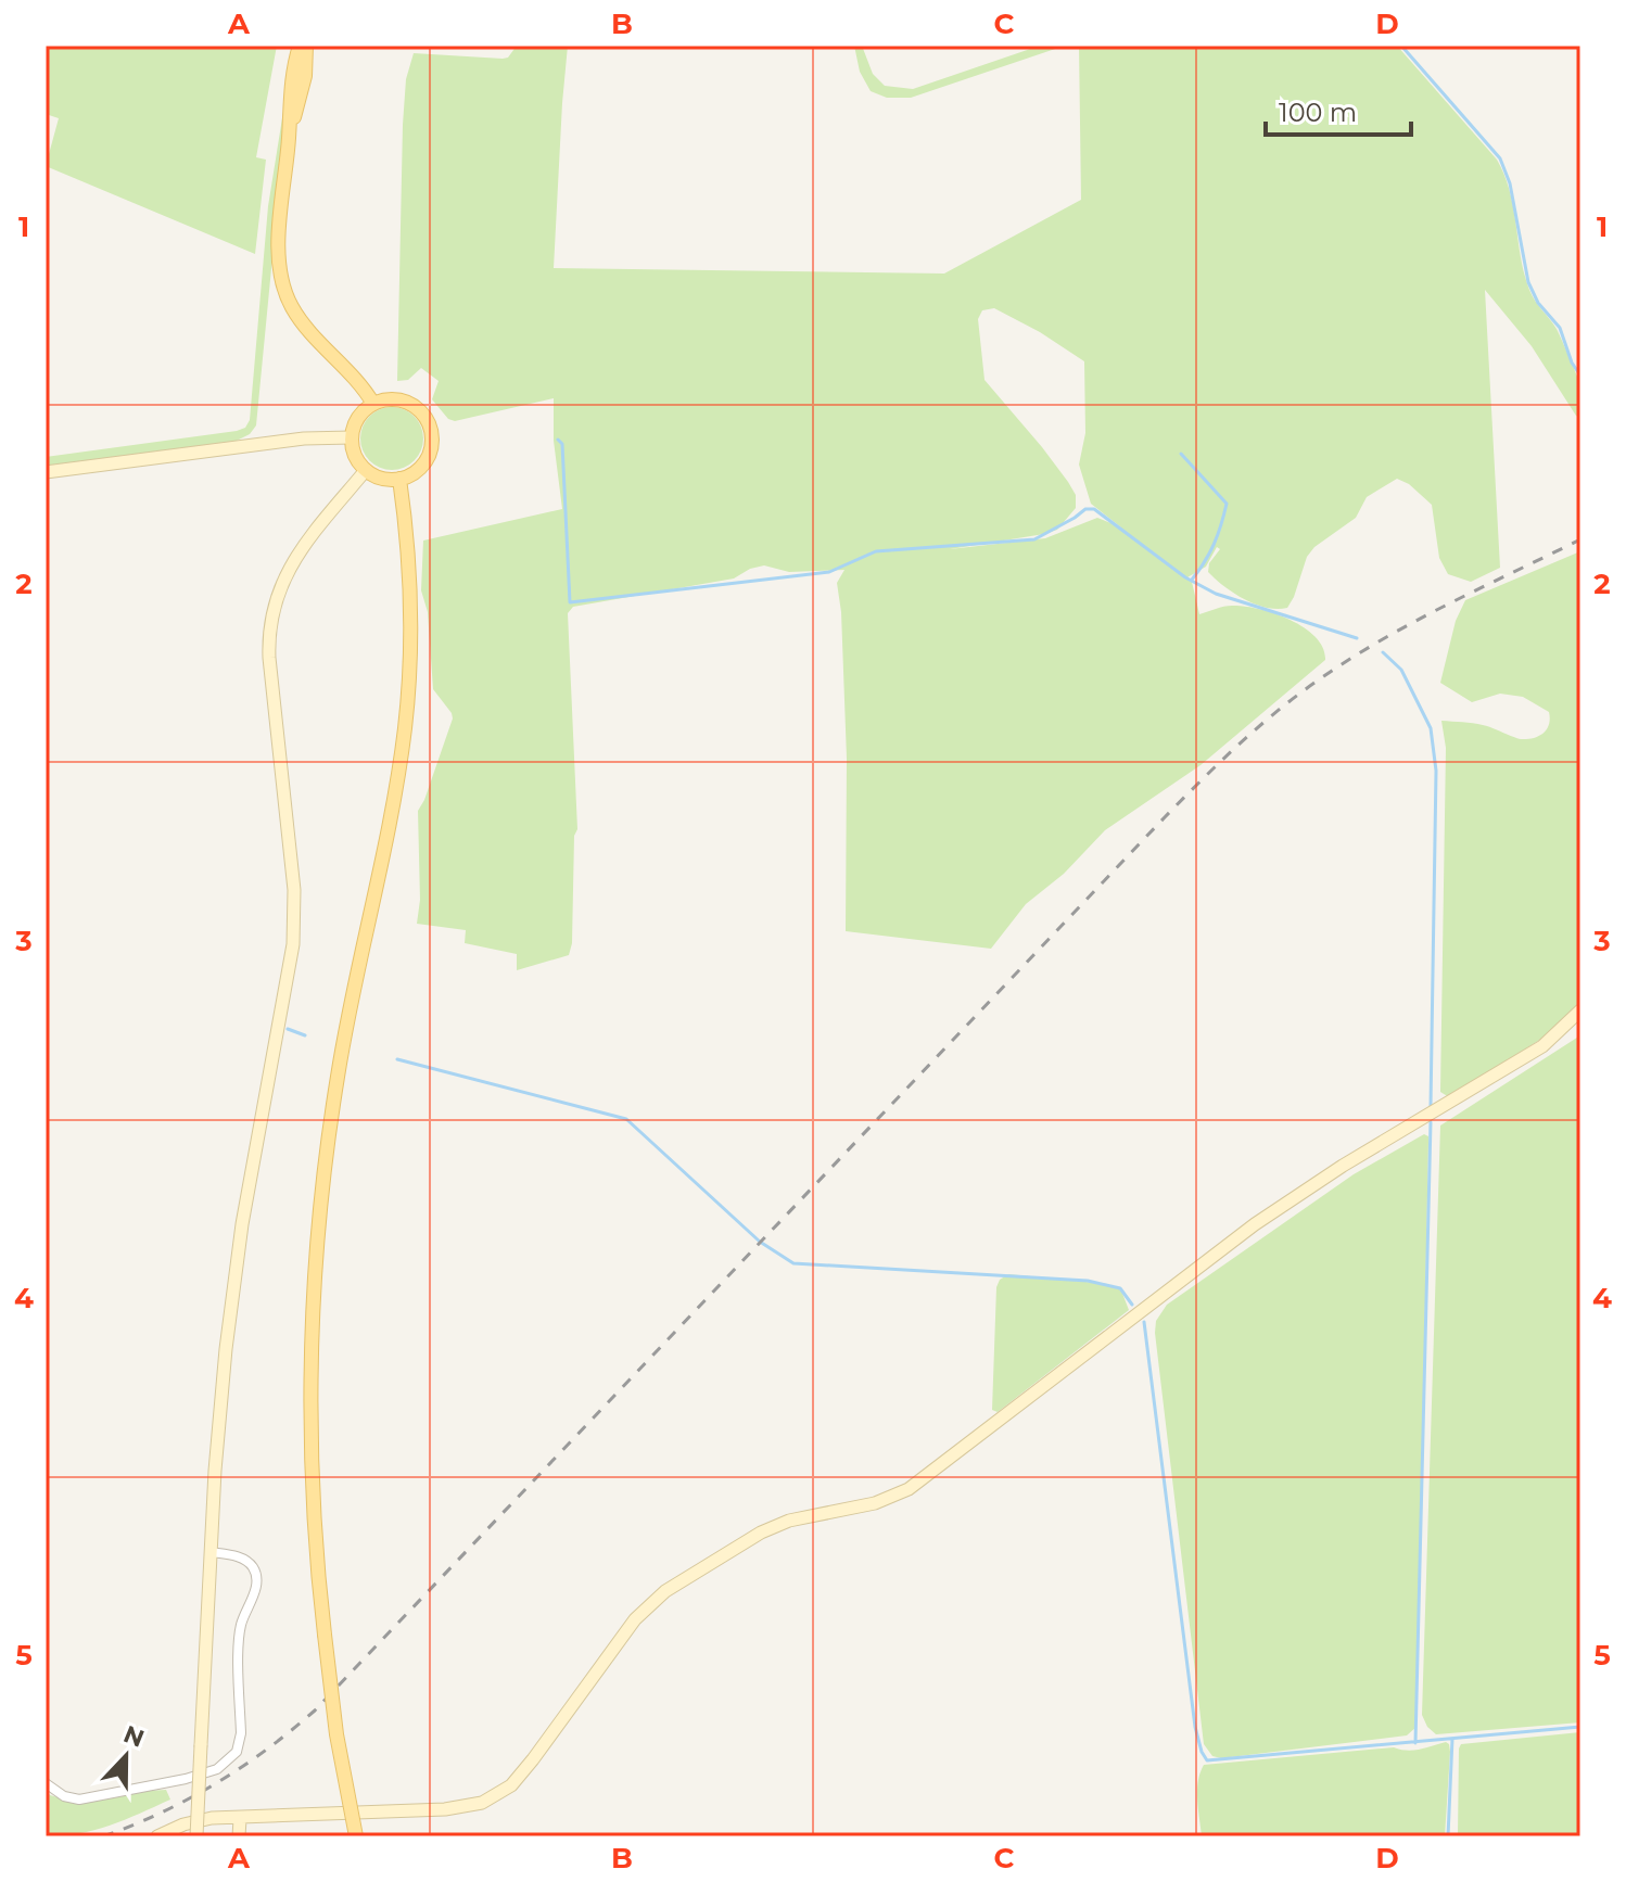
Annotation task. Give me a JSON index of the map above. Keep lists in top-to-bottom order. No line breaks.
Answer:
{"scale_bar":"100 m","north":"top","grid":{"columns":["A","B","C","D"],"rows":["1","2","3","4","5"]}}
